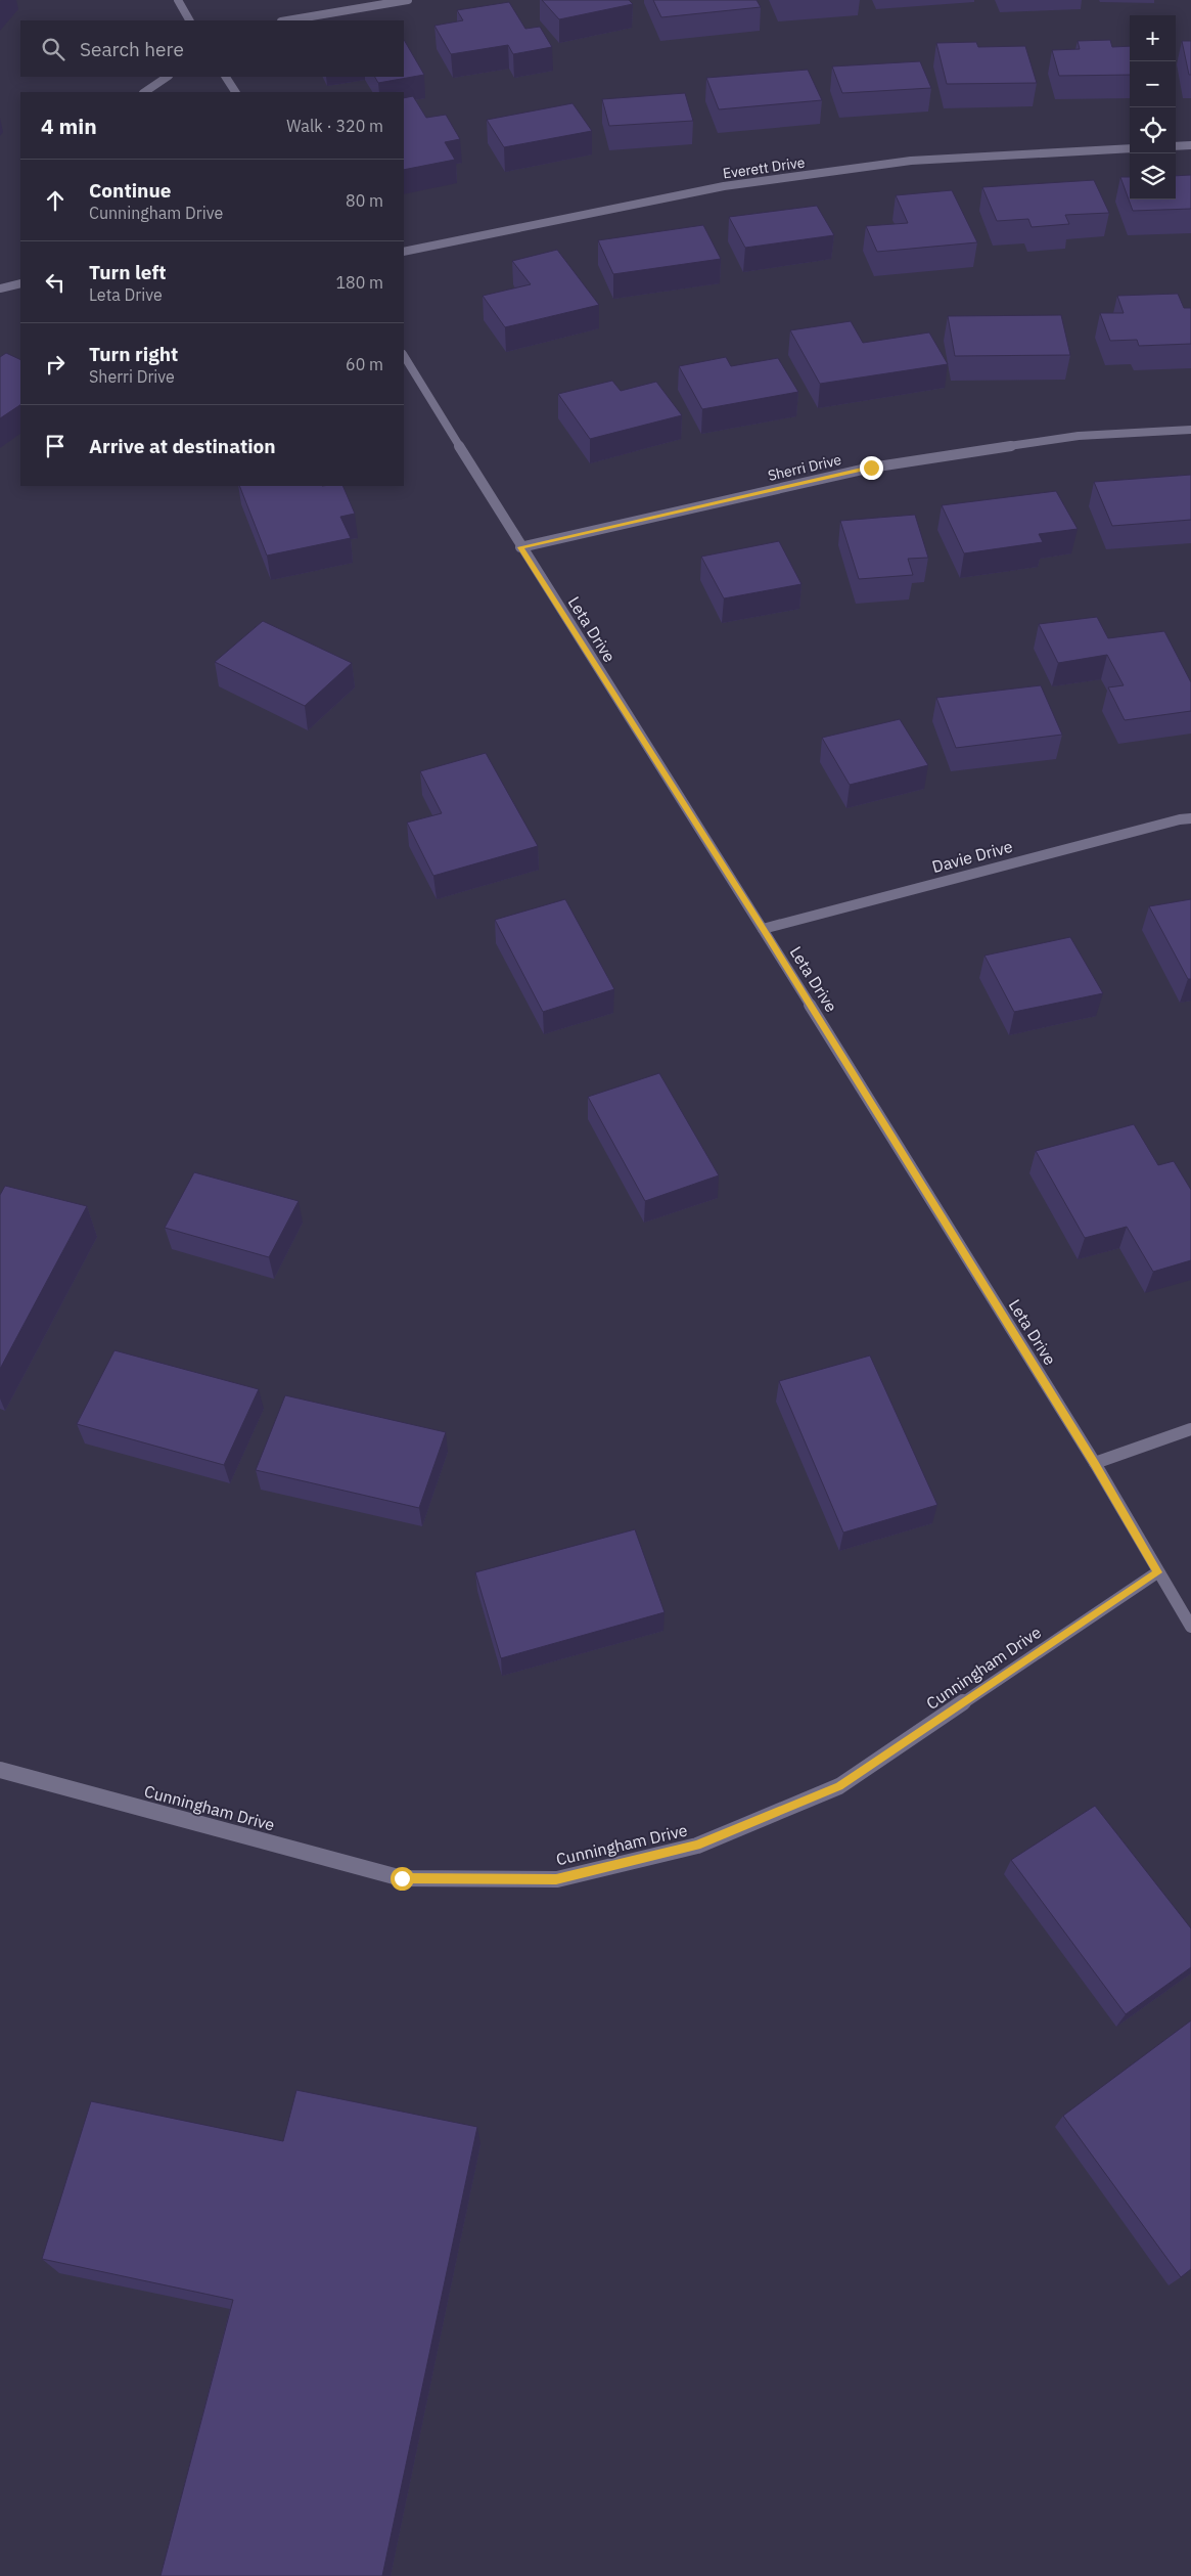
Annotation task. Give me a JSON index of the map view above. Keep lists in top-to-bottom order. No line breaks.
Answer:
{"streets":{"street":["Everett Drive","Sherri Drive","Leta Drive","Davie Drive","Cunningham Drive"]},"crossings":[["Sherri Drive","Leta Drive"],["Leta Drive","Davie Drive"],["Leta Drive","Cunningham Drive"]],"page":{"map_buttons":["+","−"],"search":"Search here","heading":["4 min","Walk · 320 m"],"list":[["Continue","Cunningham Drive","80 m"],["Turn left","Leta Drive","180 m"],["Turn right","Sherri Drive","60 m"],"Arrive at destination"]}}
